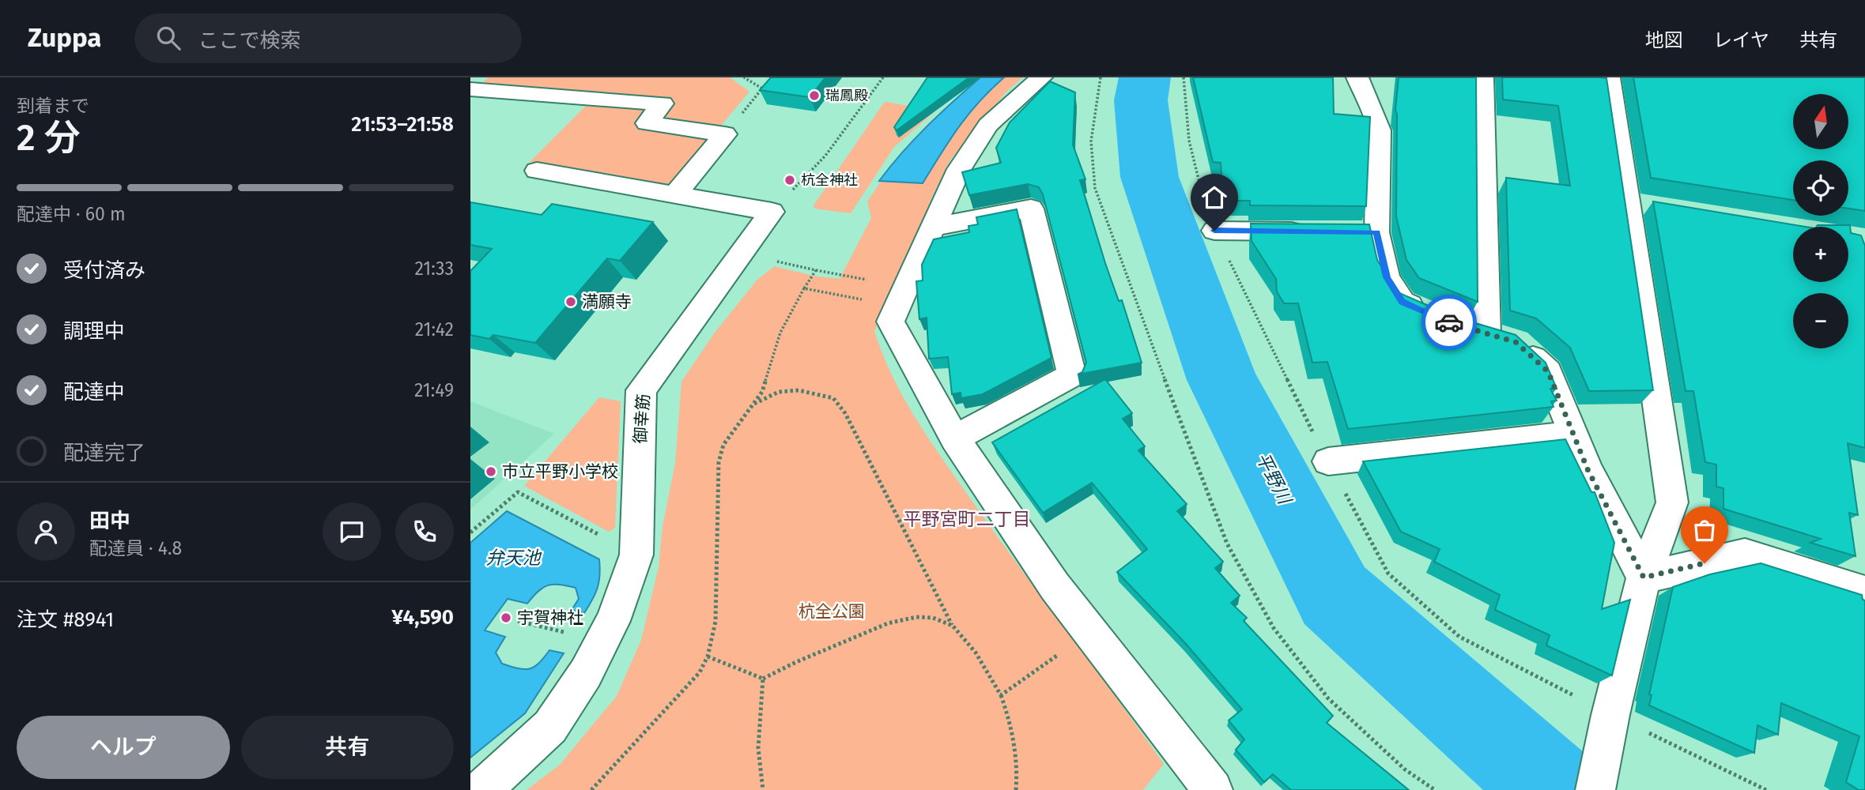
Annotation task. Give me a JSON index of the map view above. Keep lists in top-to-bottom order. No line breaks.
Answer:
{"streets":{"street":["御幸筋"]},"districts":["平野宮町二丁目"],"water":["平野川","弁天池"],"parks":["杭全公園"],"places":["瑞鳳殿","杭全神社","満願寺","市立平野小学校","宇賀神社"],"north":"top","page":{"header":"Zuppa","search":"ここで検索","nav":["地図","レイヤ","共有"],"heading":["2 分","到着まで","21:53–21:58"],"panel":["田中","配達員 · 4.8","注文 #8941","¥4,590"],"map_buttons":["+","−"],"bar":"配達中 · 60 m","list":[["受付済み","21:33"],["調理中","21:42"],["配達中","21:49"],"配達完了"],"buttons":["ヘルプ","共有"]}}
